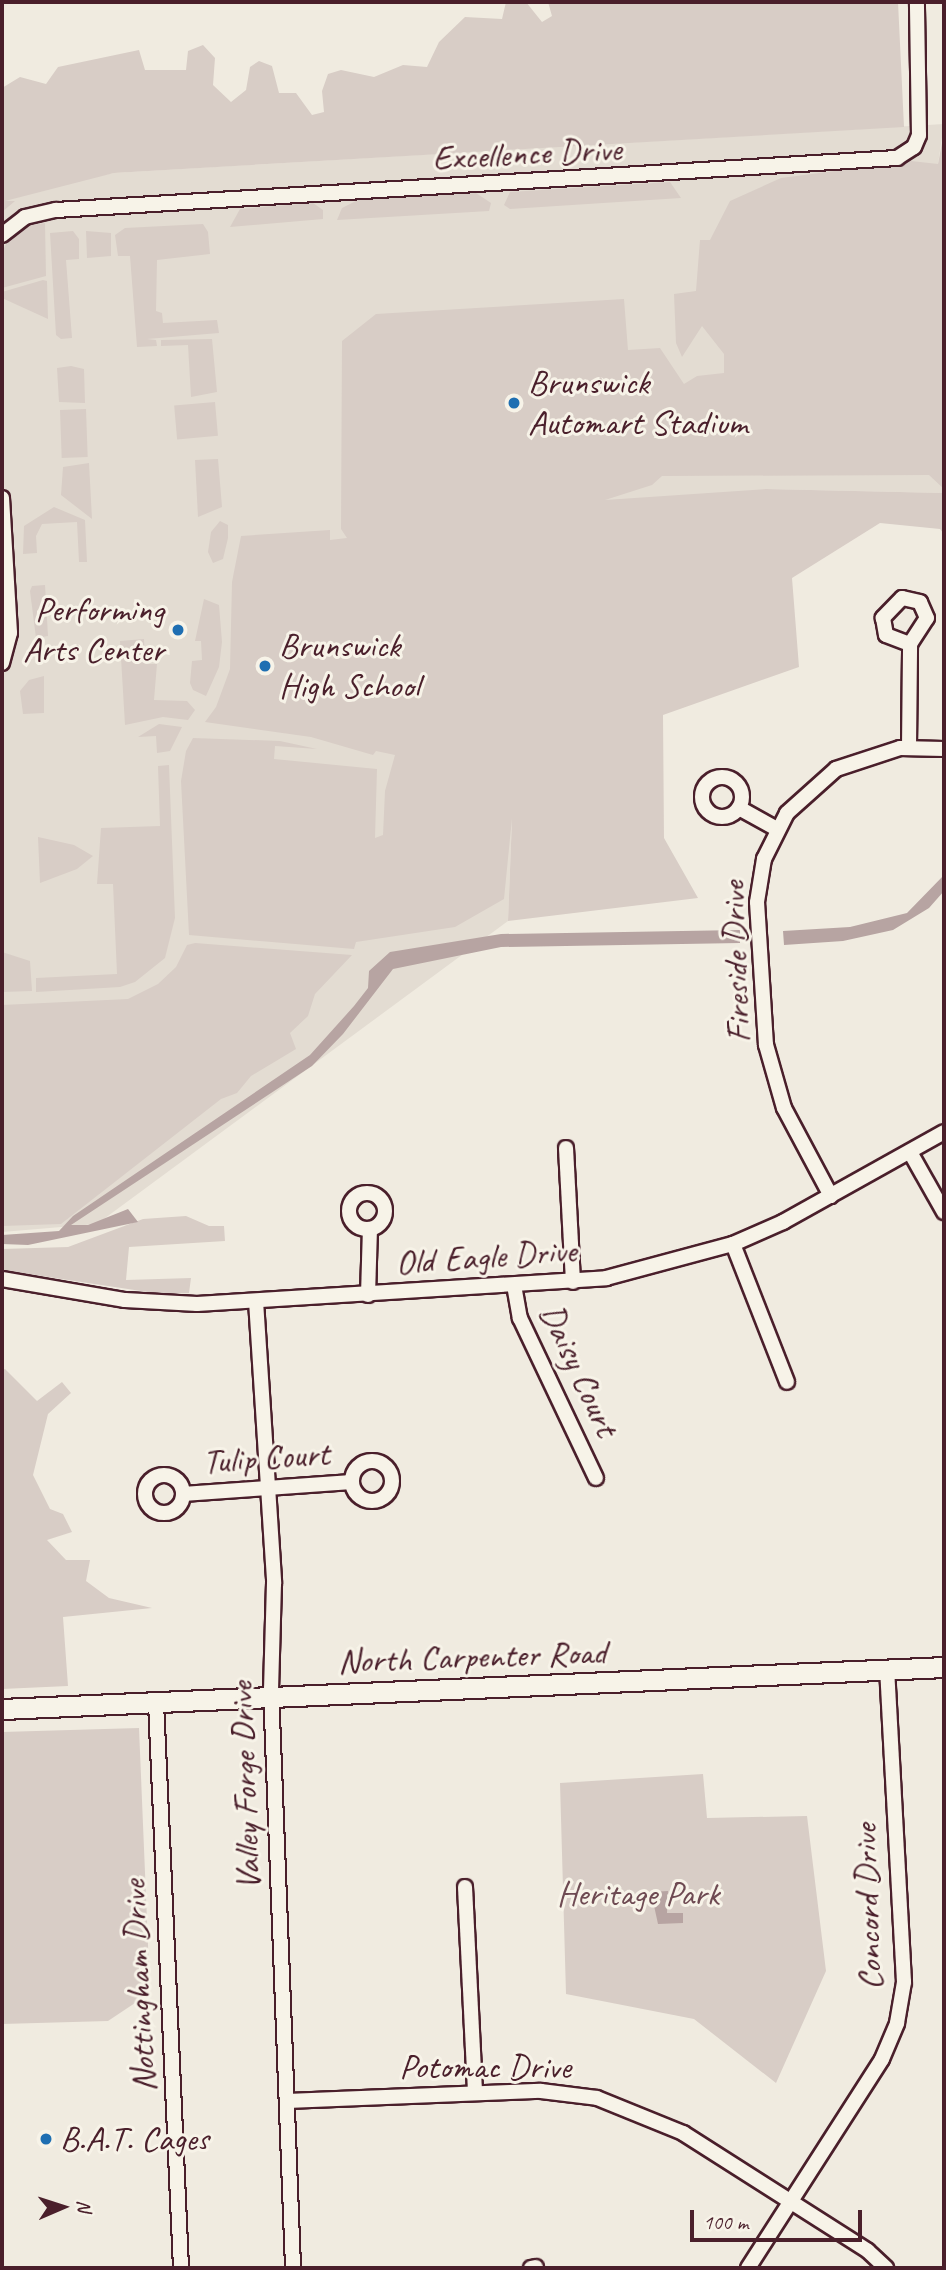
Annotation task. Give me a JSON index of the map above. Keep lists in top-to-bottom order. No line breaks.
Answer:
{"streets":{"street":["Excellence Drive","Fireside Drive","Old Eagle Drive","Daisy Court","Tulip Court","North Carpenter Road","Valley Forge Drive","Concord Drive","Nottingham Drive","Potomac Drive"]},"crossings":[["Fireside Drive","Old Eagle Drive"],["Old Eagle Drive","Daisy Court"],["Old Eagle Drive","Valley Forge Drive"],["Tulip Court","Valley Forge Drive"],["North Carpenter Road","Valley Forge Drive"],["North Carpenter Road","Concord Drive"],["North Carpenter Road","Nottingham Drive"],["Valley Forge Drive","Potomac Drive"],["Concord Drive","Potomac Drive"]],"parks":["Heritage Park"],"places":["Brunswick Automart Stadium","Performing Arts Center","Brunswick High School","B.A.T. Cages"],"scale_bar":"100 m","north":"right"}
